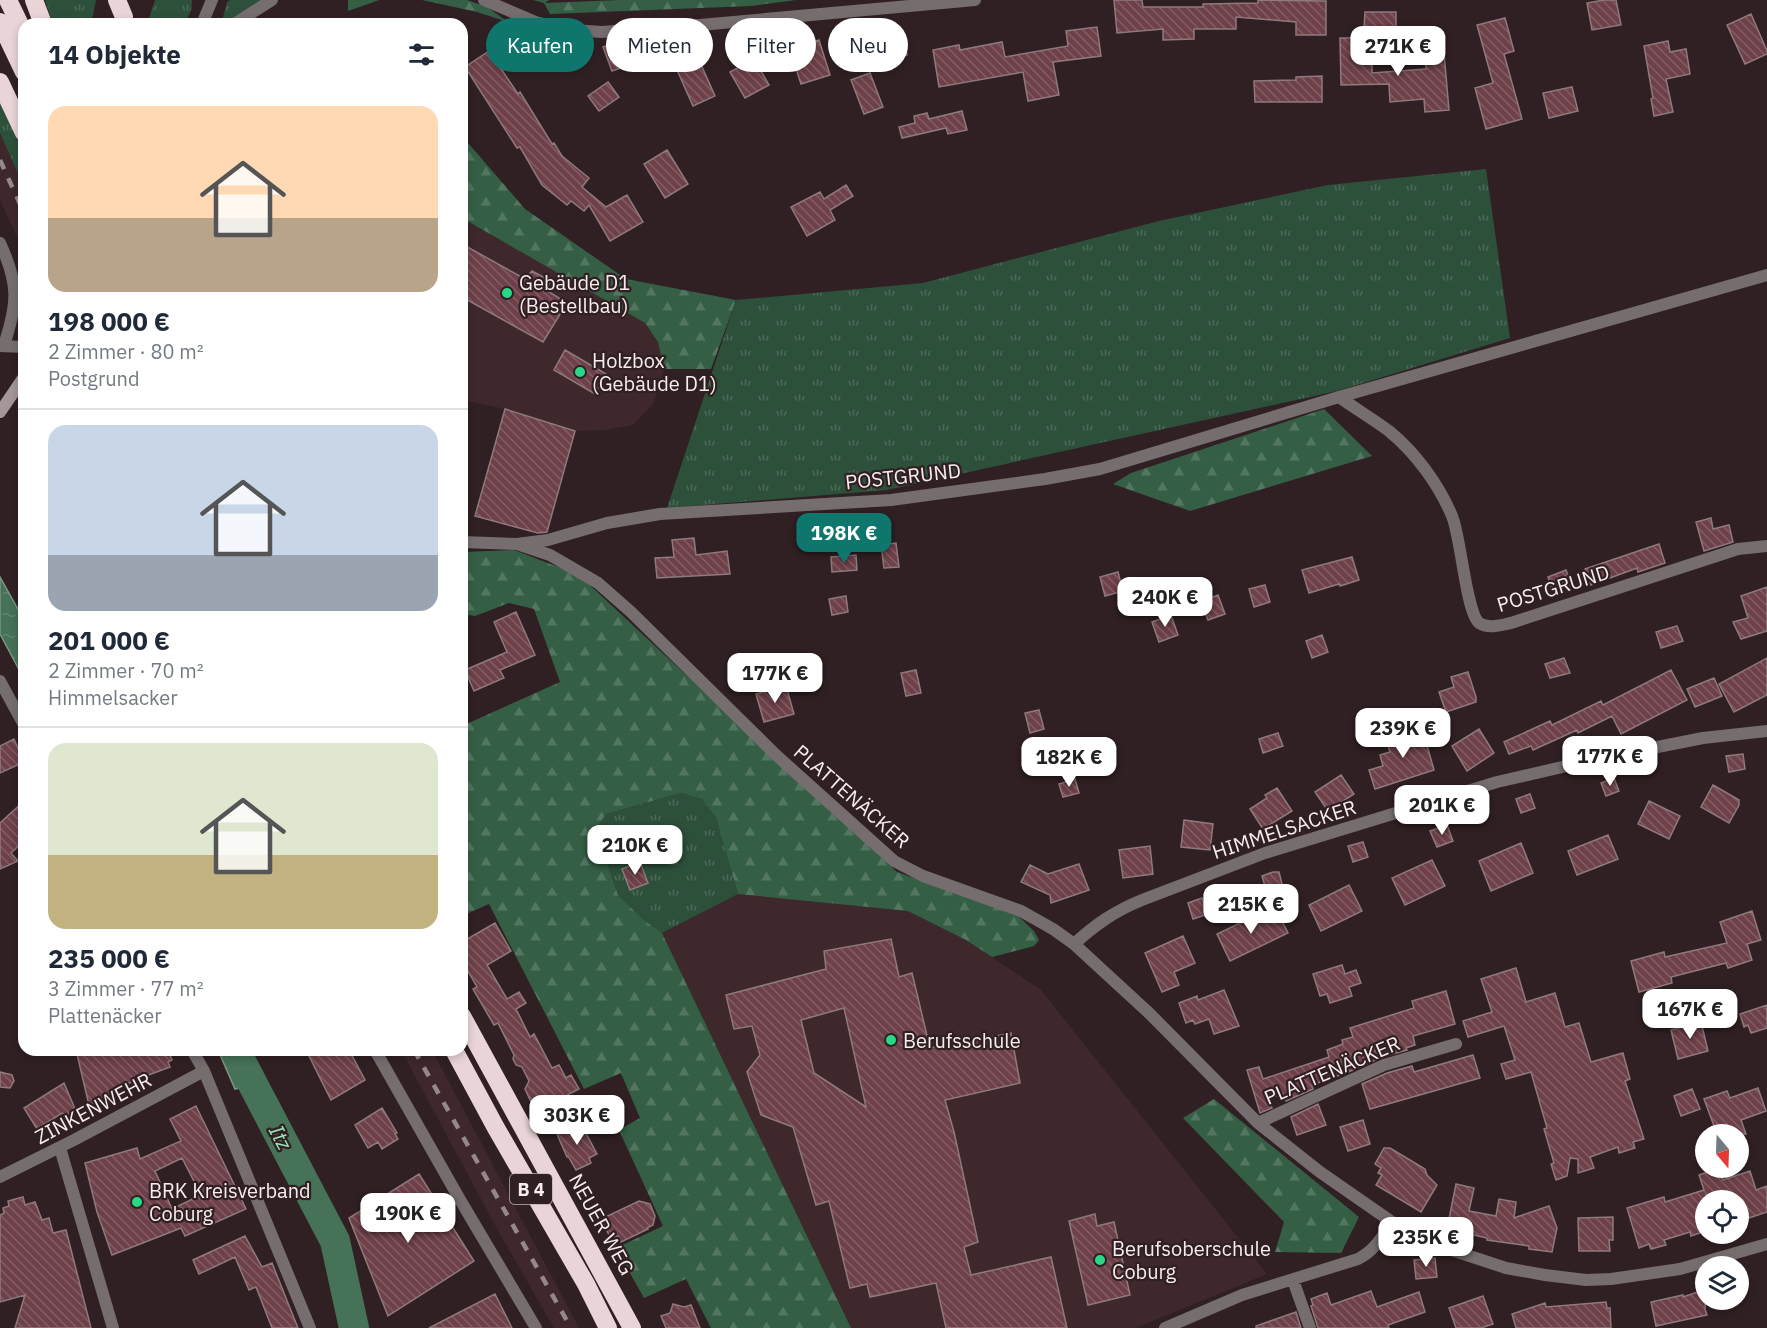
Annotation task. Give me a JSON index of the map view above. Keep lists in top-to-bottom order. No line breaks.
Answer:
{"streets":{"highway":["B 4","NEUER WEG"],"street":["POSTGRUND","PLATTENÄCKER","HIMMELSACKER","ZINKENWEHR"]},"crossings":[["POSTGRUND","PLATTENÄCKER"],["PLATTENÄCKER","HIMMELSACKER"]],"water":["Itz"],"places":["Gebäude D1 (Bestellbau)","Holzbox (Gebäude D1)","Berufsschule","BRK Kreisverband Coburg","Berufsoberschule Coburg"],"north":"bottom","page":{"chip":["Kaufen","Mieten","Filter","Neu"],"heading":"14 Objekte","price":["271K €","198K €","240K €","177K €","239K €","177K €","182K €","201K €","210K €","215K €","167K €","303K €","190K €","235K €"],"list":[{"name":"198 000 €","note":"2 Zimmer · 80 m² · Postgrund"},{"name":"201 000 €","note":"2 Zimmer · 70 m² · Himmelsacker"},{"name":"235 000 €","note":"3 Zimmer · 77 m² · Plattenäcker"}]}}
